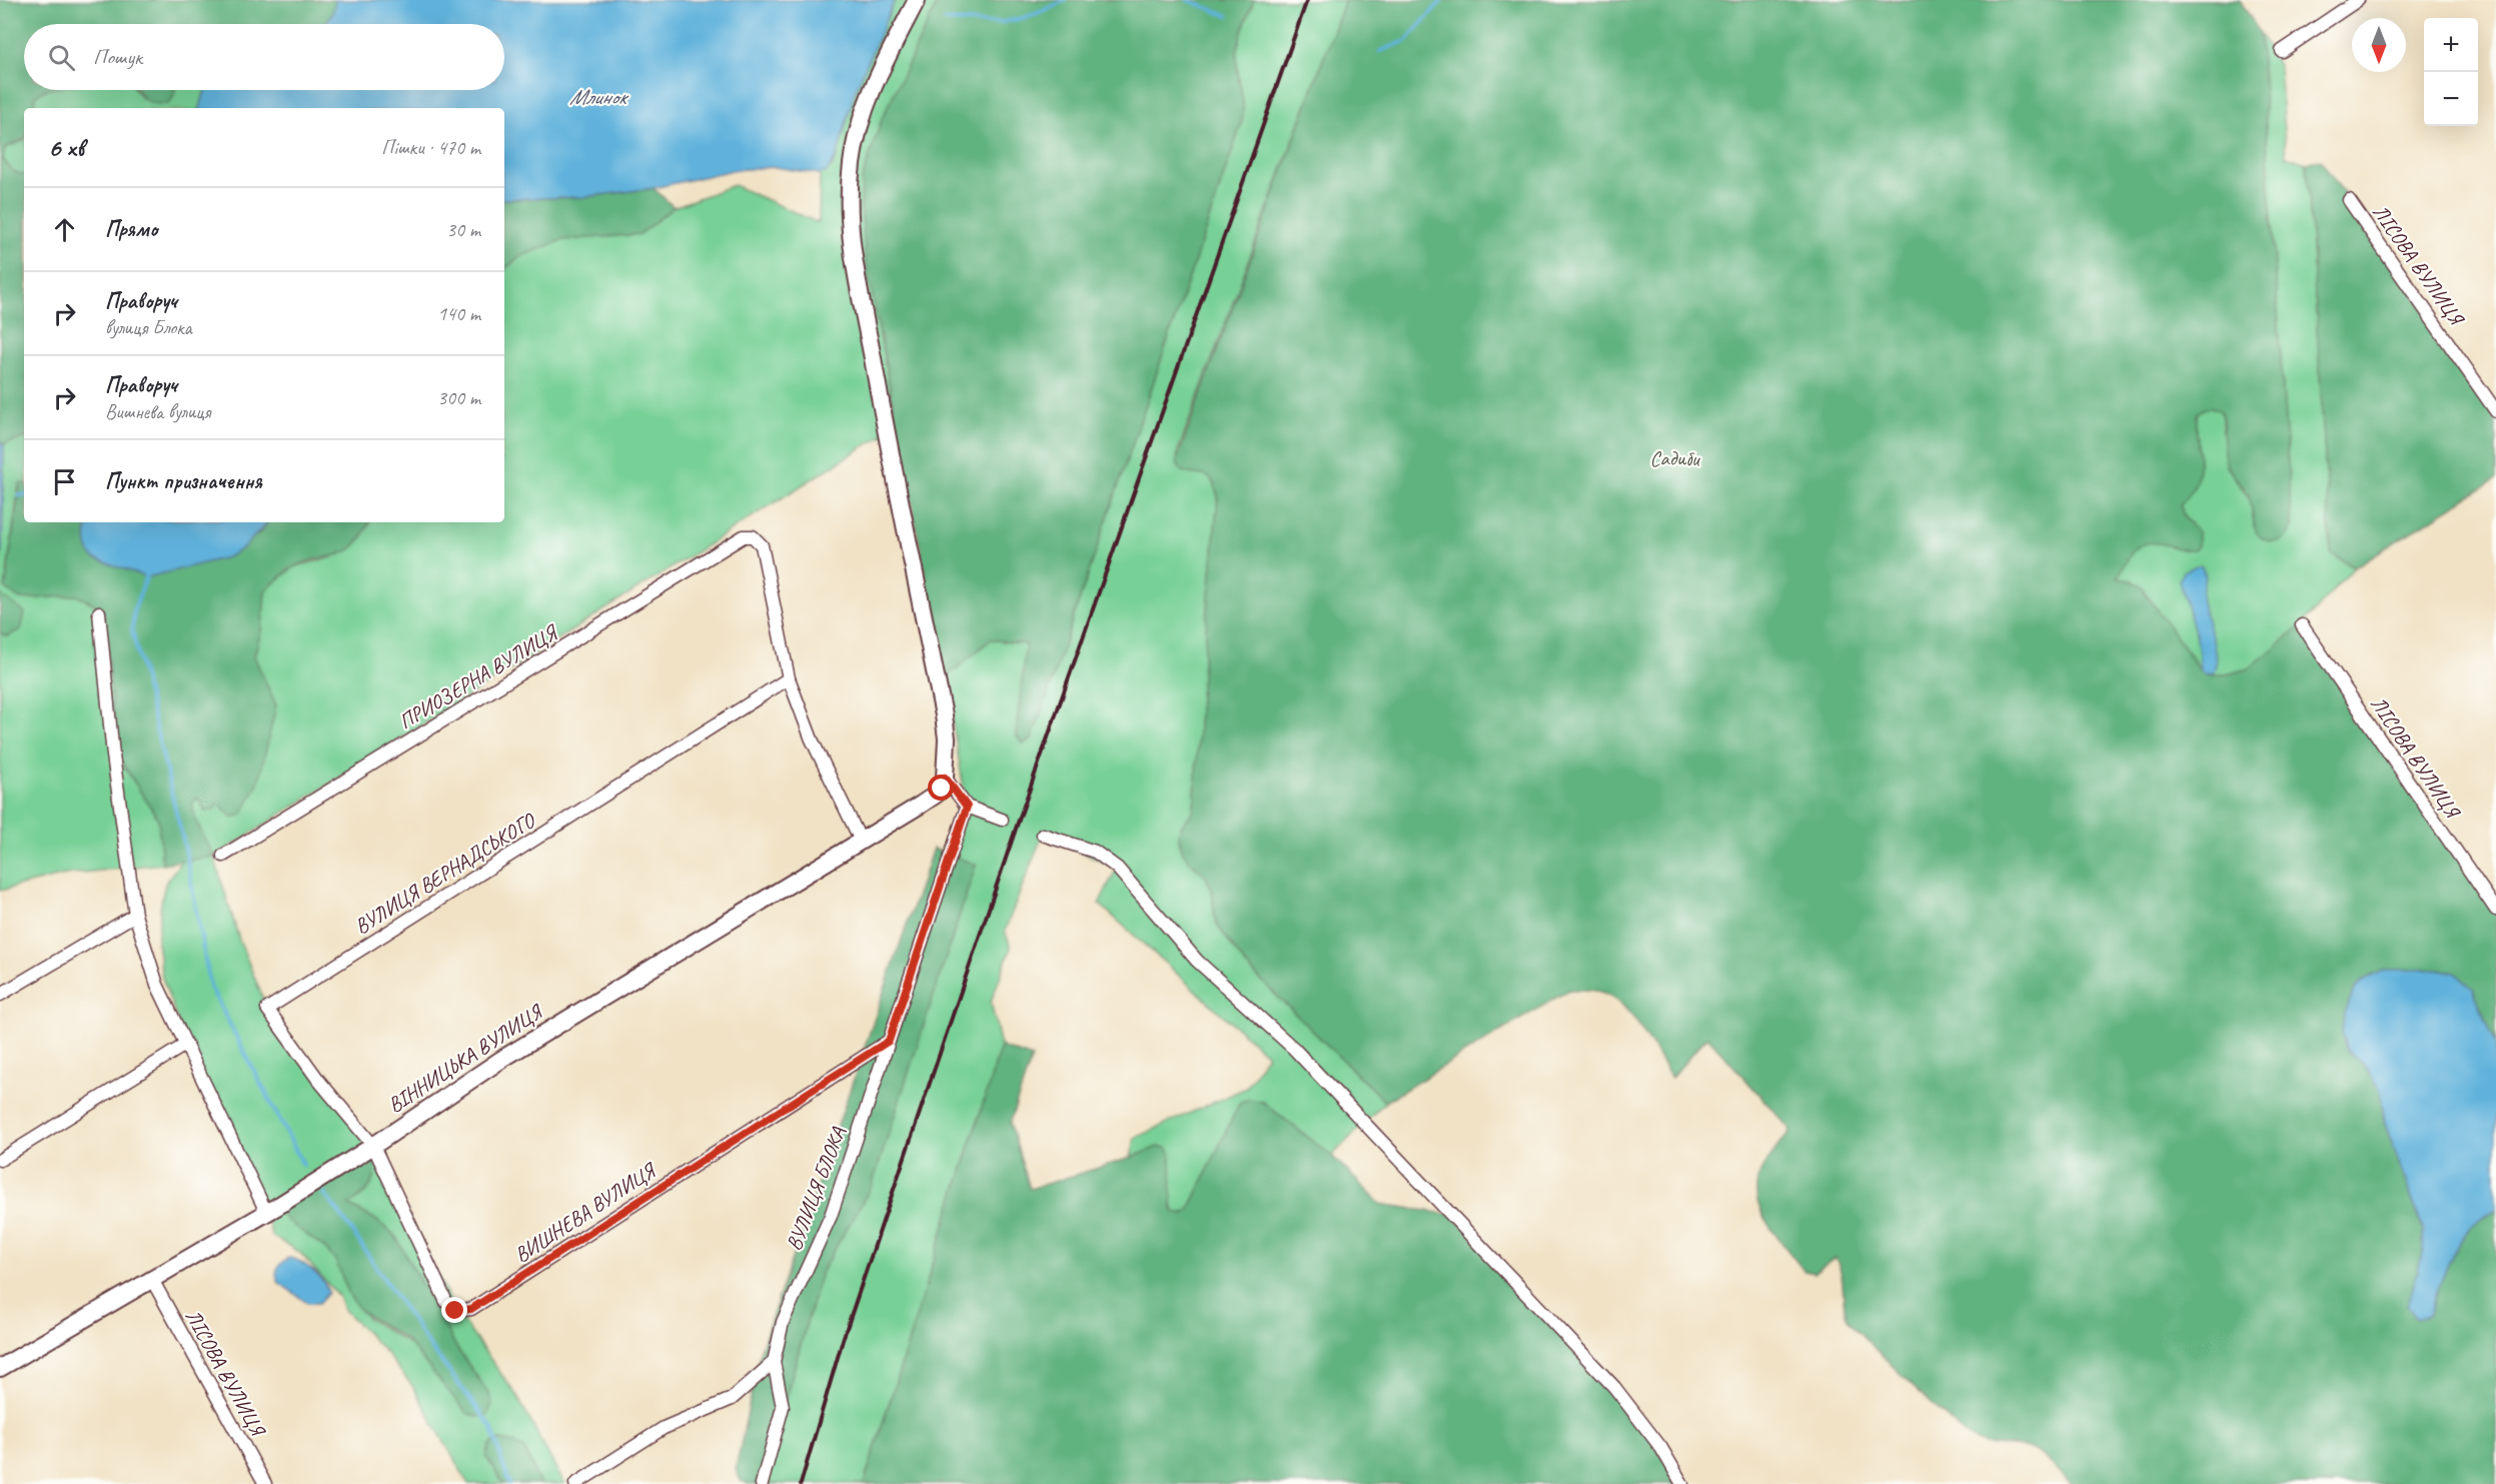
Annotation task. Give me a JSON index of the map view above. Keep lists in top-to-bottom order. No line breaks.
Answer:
{"streets":{"street":["ЛІСОВА ВУЛИЦЯ","ПРИОЗЕРНА ВУЛИЦЯ","ВУЛИЦЯ ВЕРНАДСЬКОГО","ВІННИЦЬКА ВУЛИЦЯ","ВУЛИЦЯ БЛОКА","ВИШНЕВА ВУЛИЦЯ"]},"crossings":[["ЛІСОВА ВУЛИЦЯ","ВІННИЦЬКА ВУЛИЦЯ"],["ПРИОЗЕРНА ВУЛИЦЯ","ВУЛИЦЯ ВЕРНАДСЬКОГО"],["ВУЛИЦЯ ВЕРНАДСЬКОГО","ВІННИЦЬКА ВУЛИЦЯ"],["ВУЛИЦЯ ВЕРНАДСЬКОГО","ВИШНЕВА ВУЛИЦЯ"],["ВІННИЦЬКА ВУЛИЦЯ","ВИШНЕВА ВУЛИЦЯ"],["ВУЛИЦЯ БЛОКА","ВИШНЕВА ВУЛИЦЯ"]],"water":["Млинок"],"parks":["Садиби"],"north":"bottom","page":{"map_buttons":["+","−"],"search":"Пошук","heading":["6 хв","Пішки · 470 m"],"list":[["Прямо","30 m"],["Праворуч","вулиця Блока","140 m"],["Праворуч","Вишнева вулиця","300 m"],"Пункт призначення"]}}
